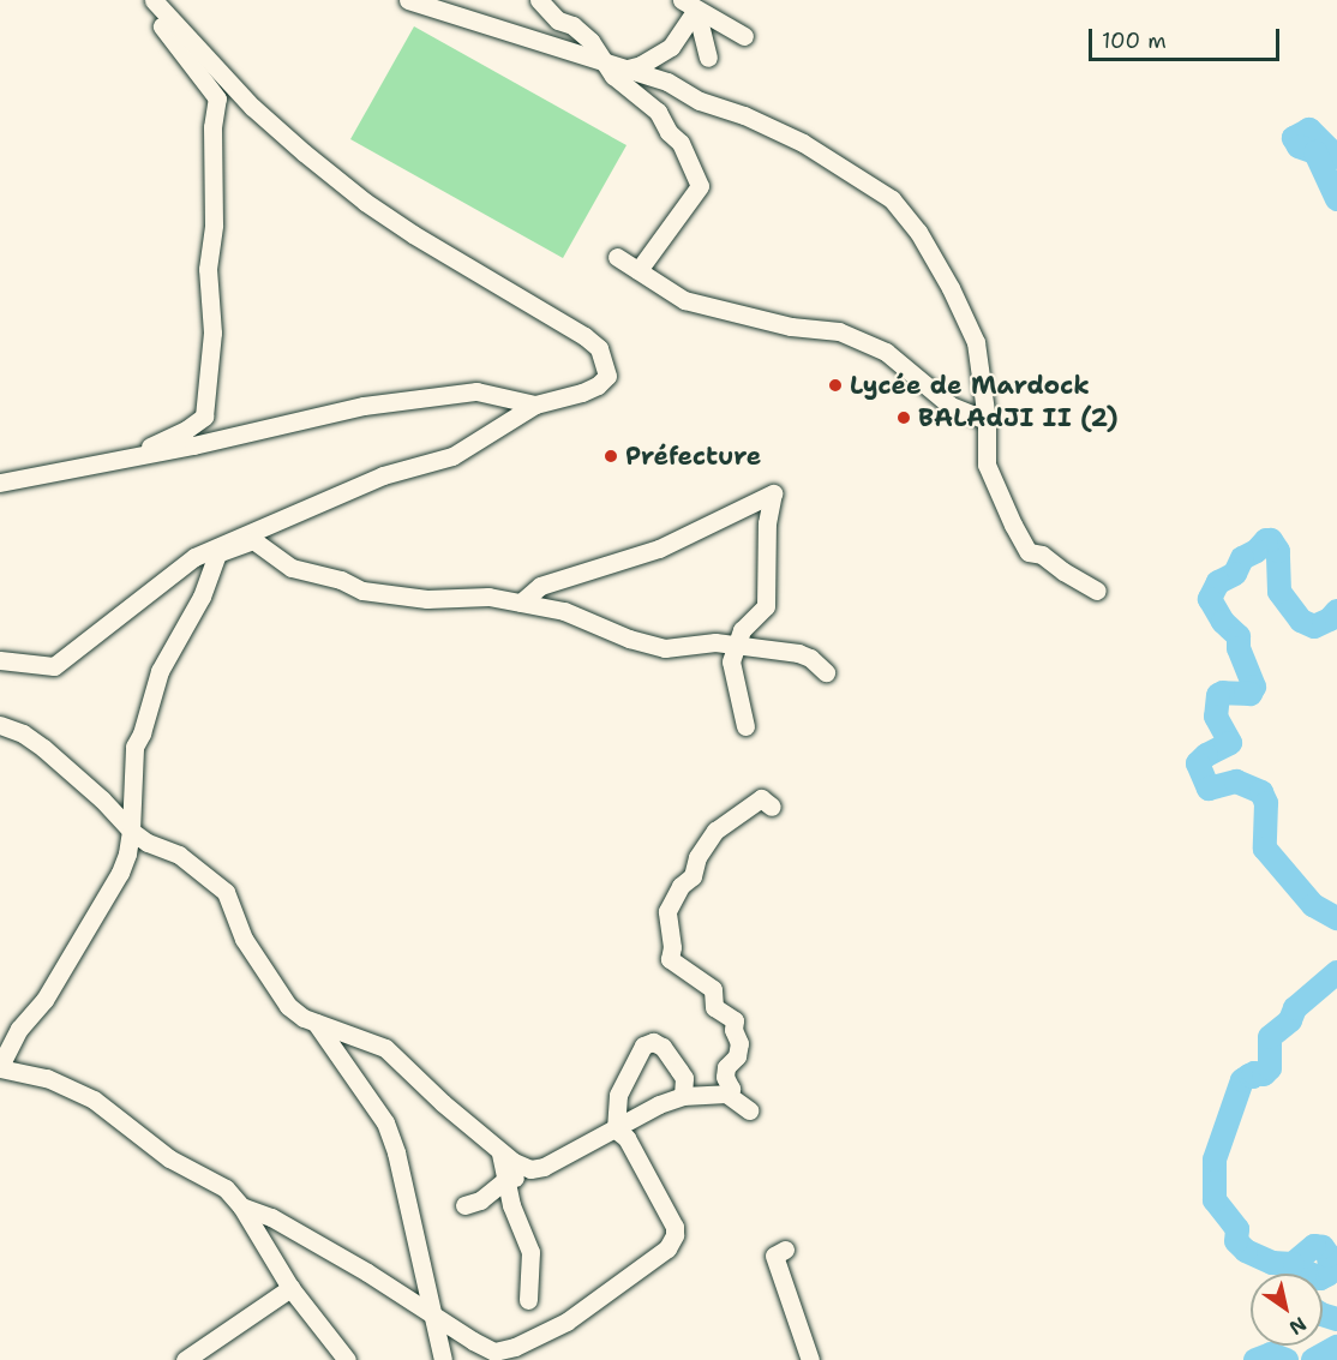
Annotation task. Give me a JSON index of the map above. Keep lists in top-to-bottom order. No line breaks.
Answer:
{"places":["Lycée de Mardock","BALAdJI II (2)","Préfecture"],"scale_bar":"100 m","north":"bottom right"}
